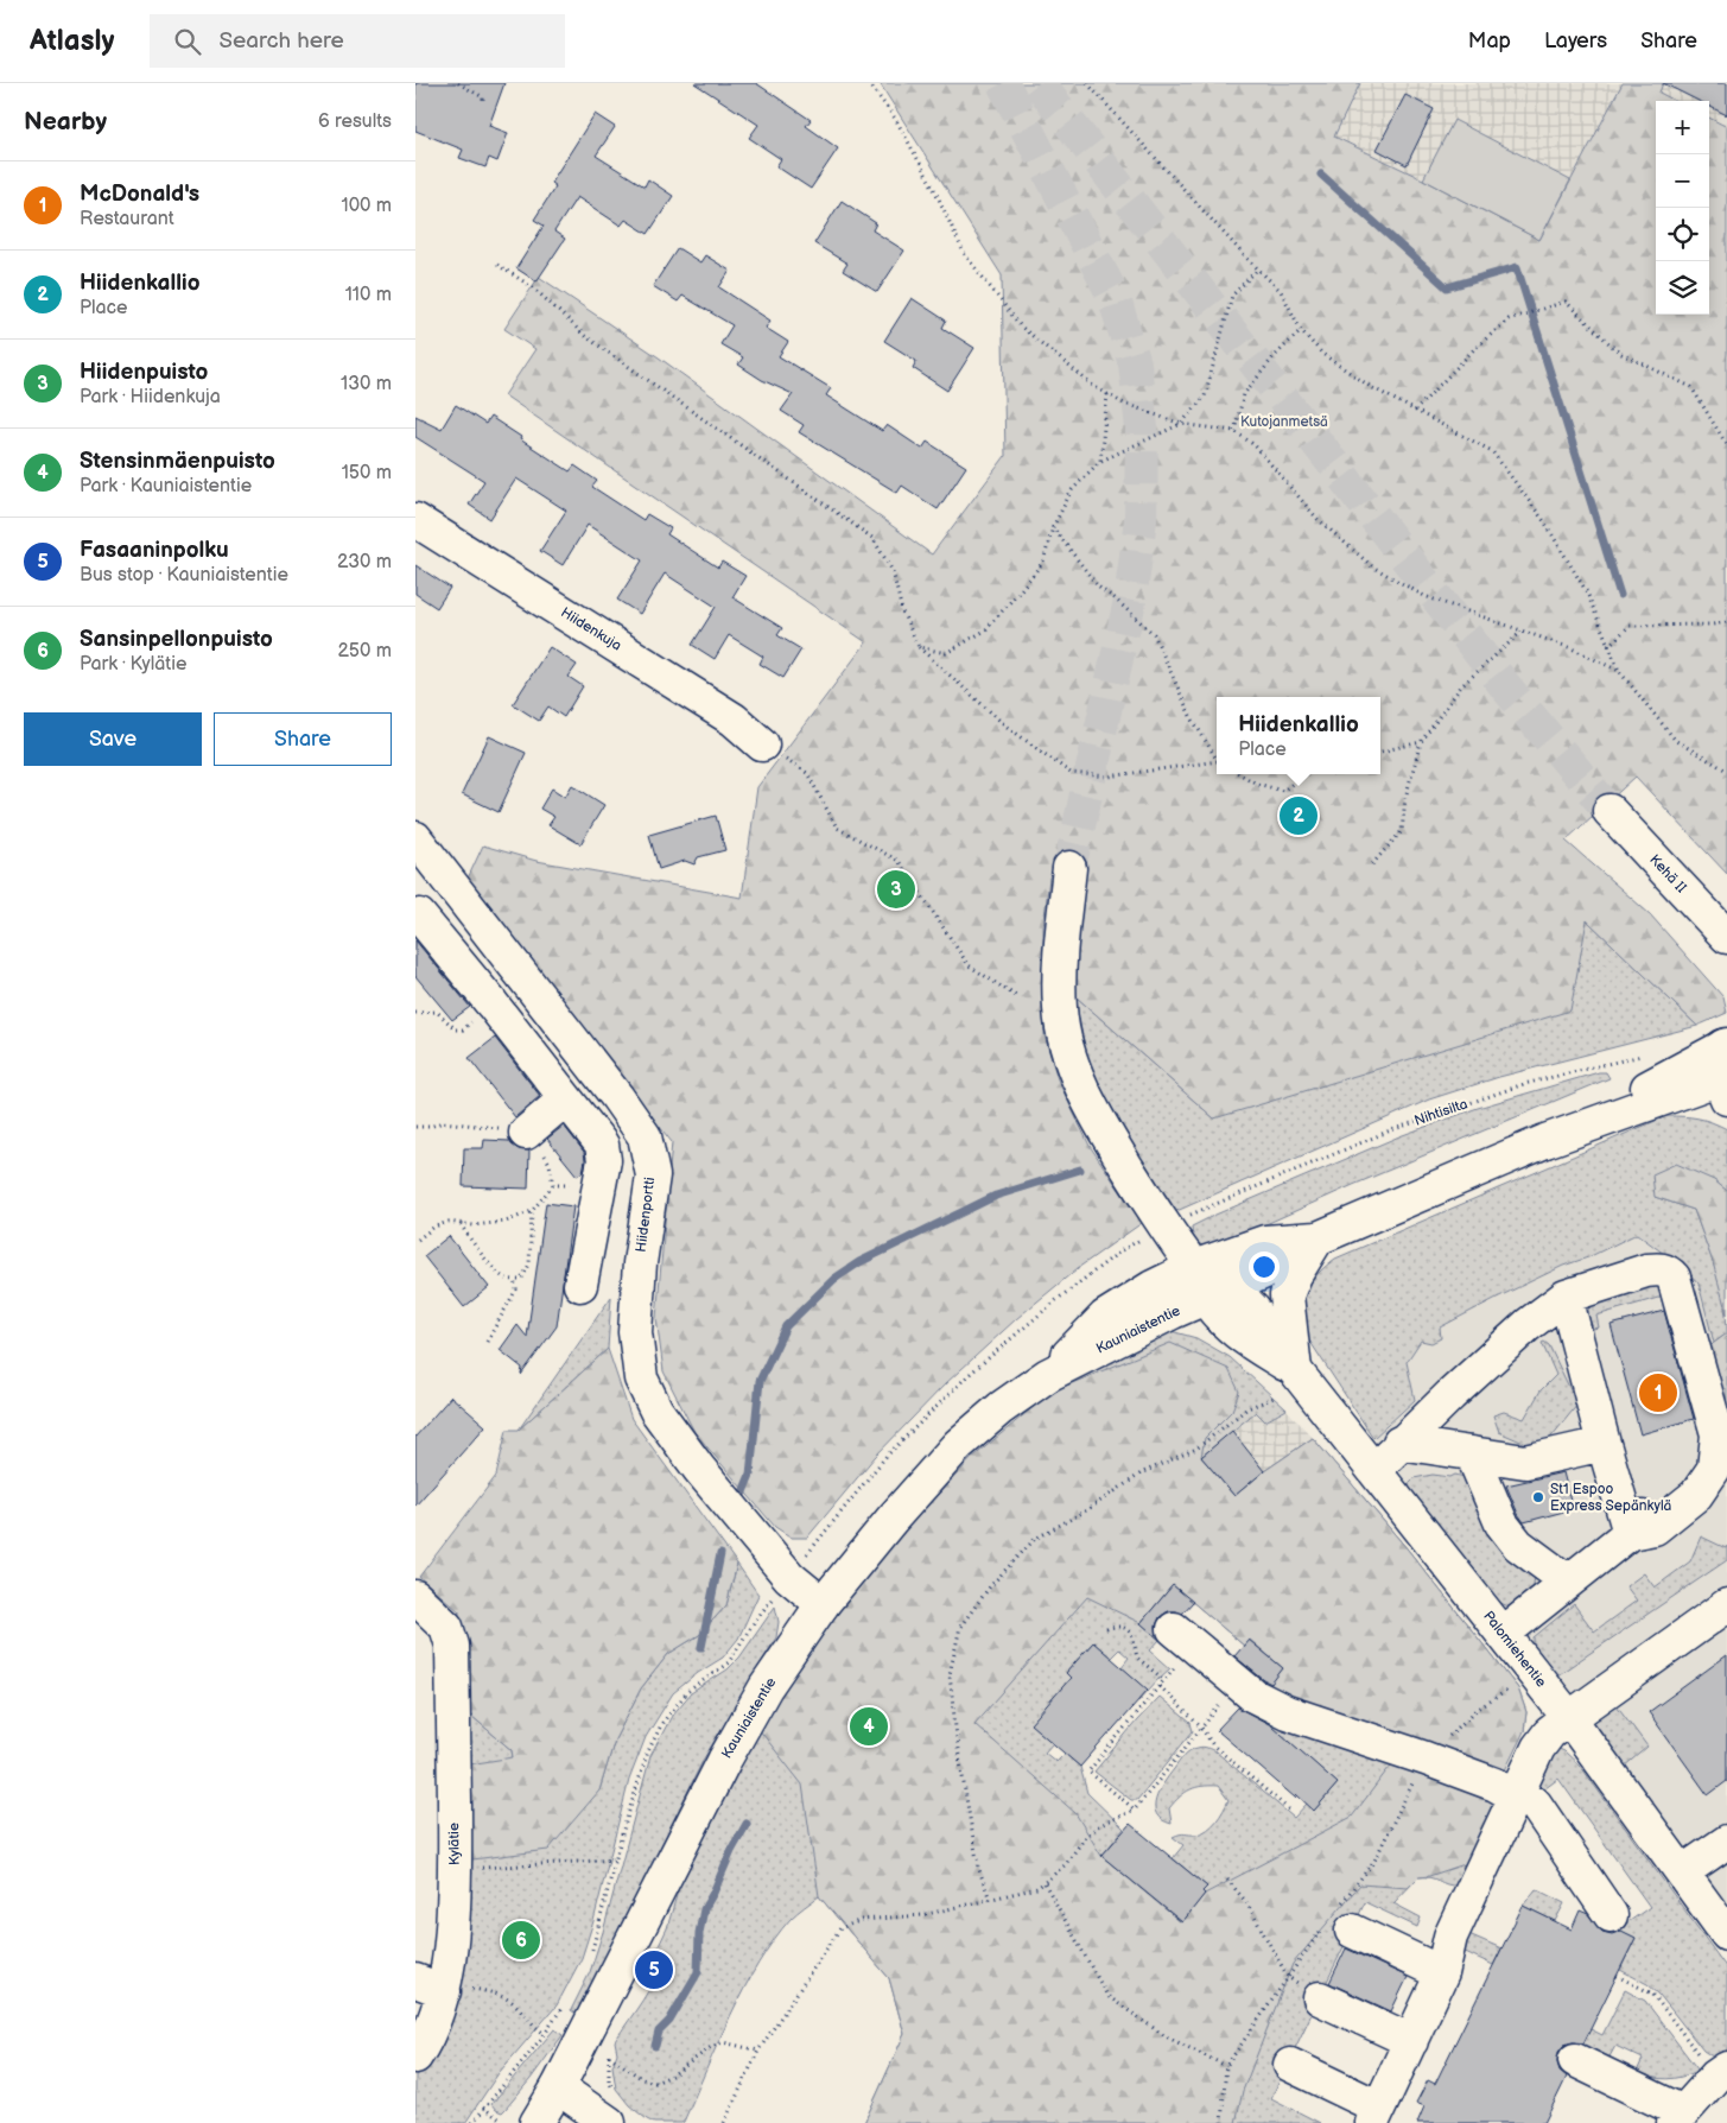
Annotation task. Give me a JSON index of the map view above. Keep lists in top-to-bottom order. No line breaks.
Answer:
{"streets":{"main road":["Hiidenkuja","Kehä II","Hiidenportti","Kauniaistentie","Palomiehentie","Kylätie"],"path":["Nihtisilta"]},"crossings":[["Nihtisilta","Palomiehentie"],["Hiidenportti","Kauniaistentie"],["Kauniaistentie","Palomiehentie"]],"parks":["Kutojanmetsä"],"places":["St1 Espoo Express Sepänkylä"],"page":{"header":"Atlasly","search":"Search here","nav":["Map","Layers","Share"],"heading":["Nearby","6 results"],"map_buttons":["+","−"],"list":[{"mark":"1","name":"McDonald's","note":"Restaurant","value":"100 m"},{"mark":"2","name":"Hiidenkallio","note":"Place","value":"110 m"},{"mark":"3","name":"Hiidenpuisto","note":"Park · Hiidenkuja","value":"130 m"},{"mark":"4","name":"Stensinmäenpuisto","note":"Park · Kauniaistentie","value":"150 m"},{"mark":"5","name":"Fasaaninpolku","note":"Bus stop · Kauniaistentie","value":"230 m"},{"mark":"6","name":"Sansinpellonpuisto","note":"Park · Kylätie","value":"250 m"}],"buttons":["Save","Share"],"popup":["Hiidenkallio","Place"],"pins":["2","3","1","4","6","5"]}}
